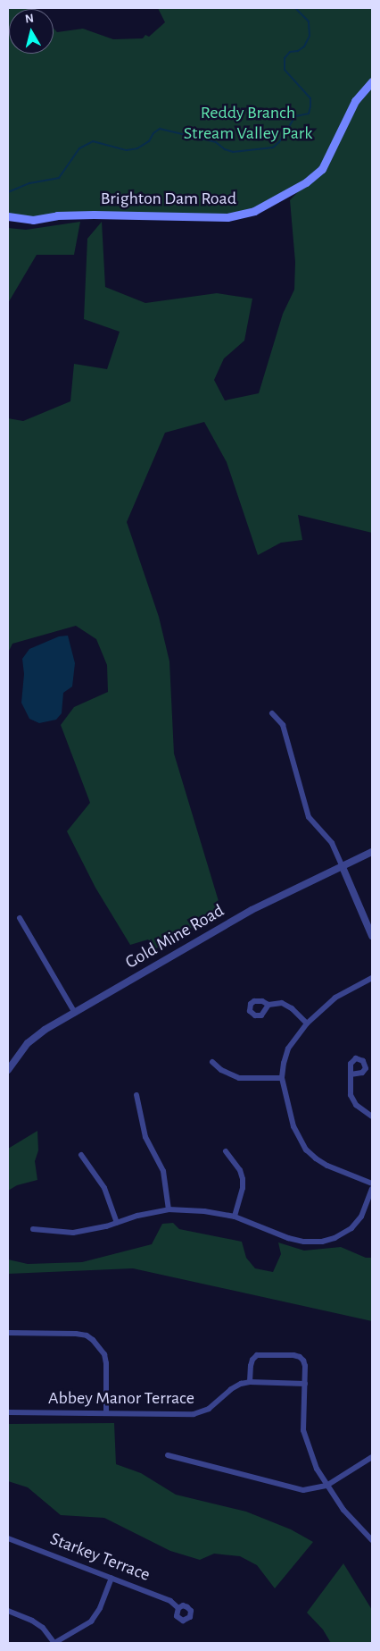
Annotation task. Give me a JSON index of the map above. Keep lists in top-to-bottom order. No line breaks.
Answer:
{"streets":{"main road":["Brighton Dam Road"],"street":["Gold Mine Road","Abbey Manor Terrace","Starkey Terrace"]},"parks":["Reddy Branch Stream Valley Park"],"north":"top"}
